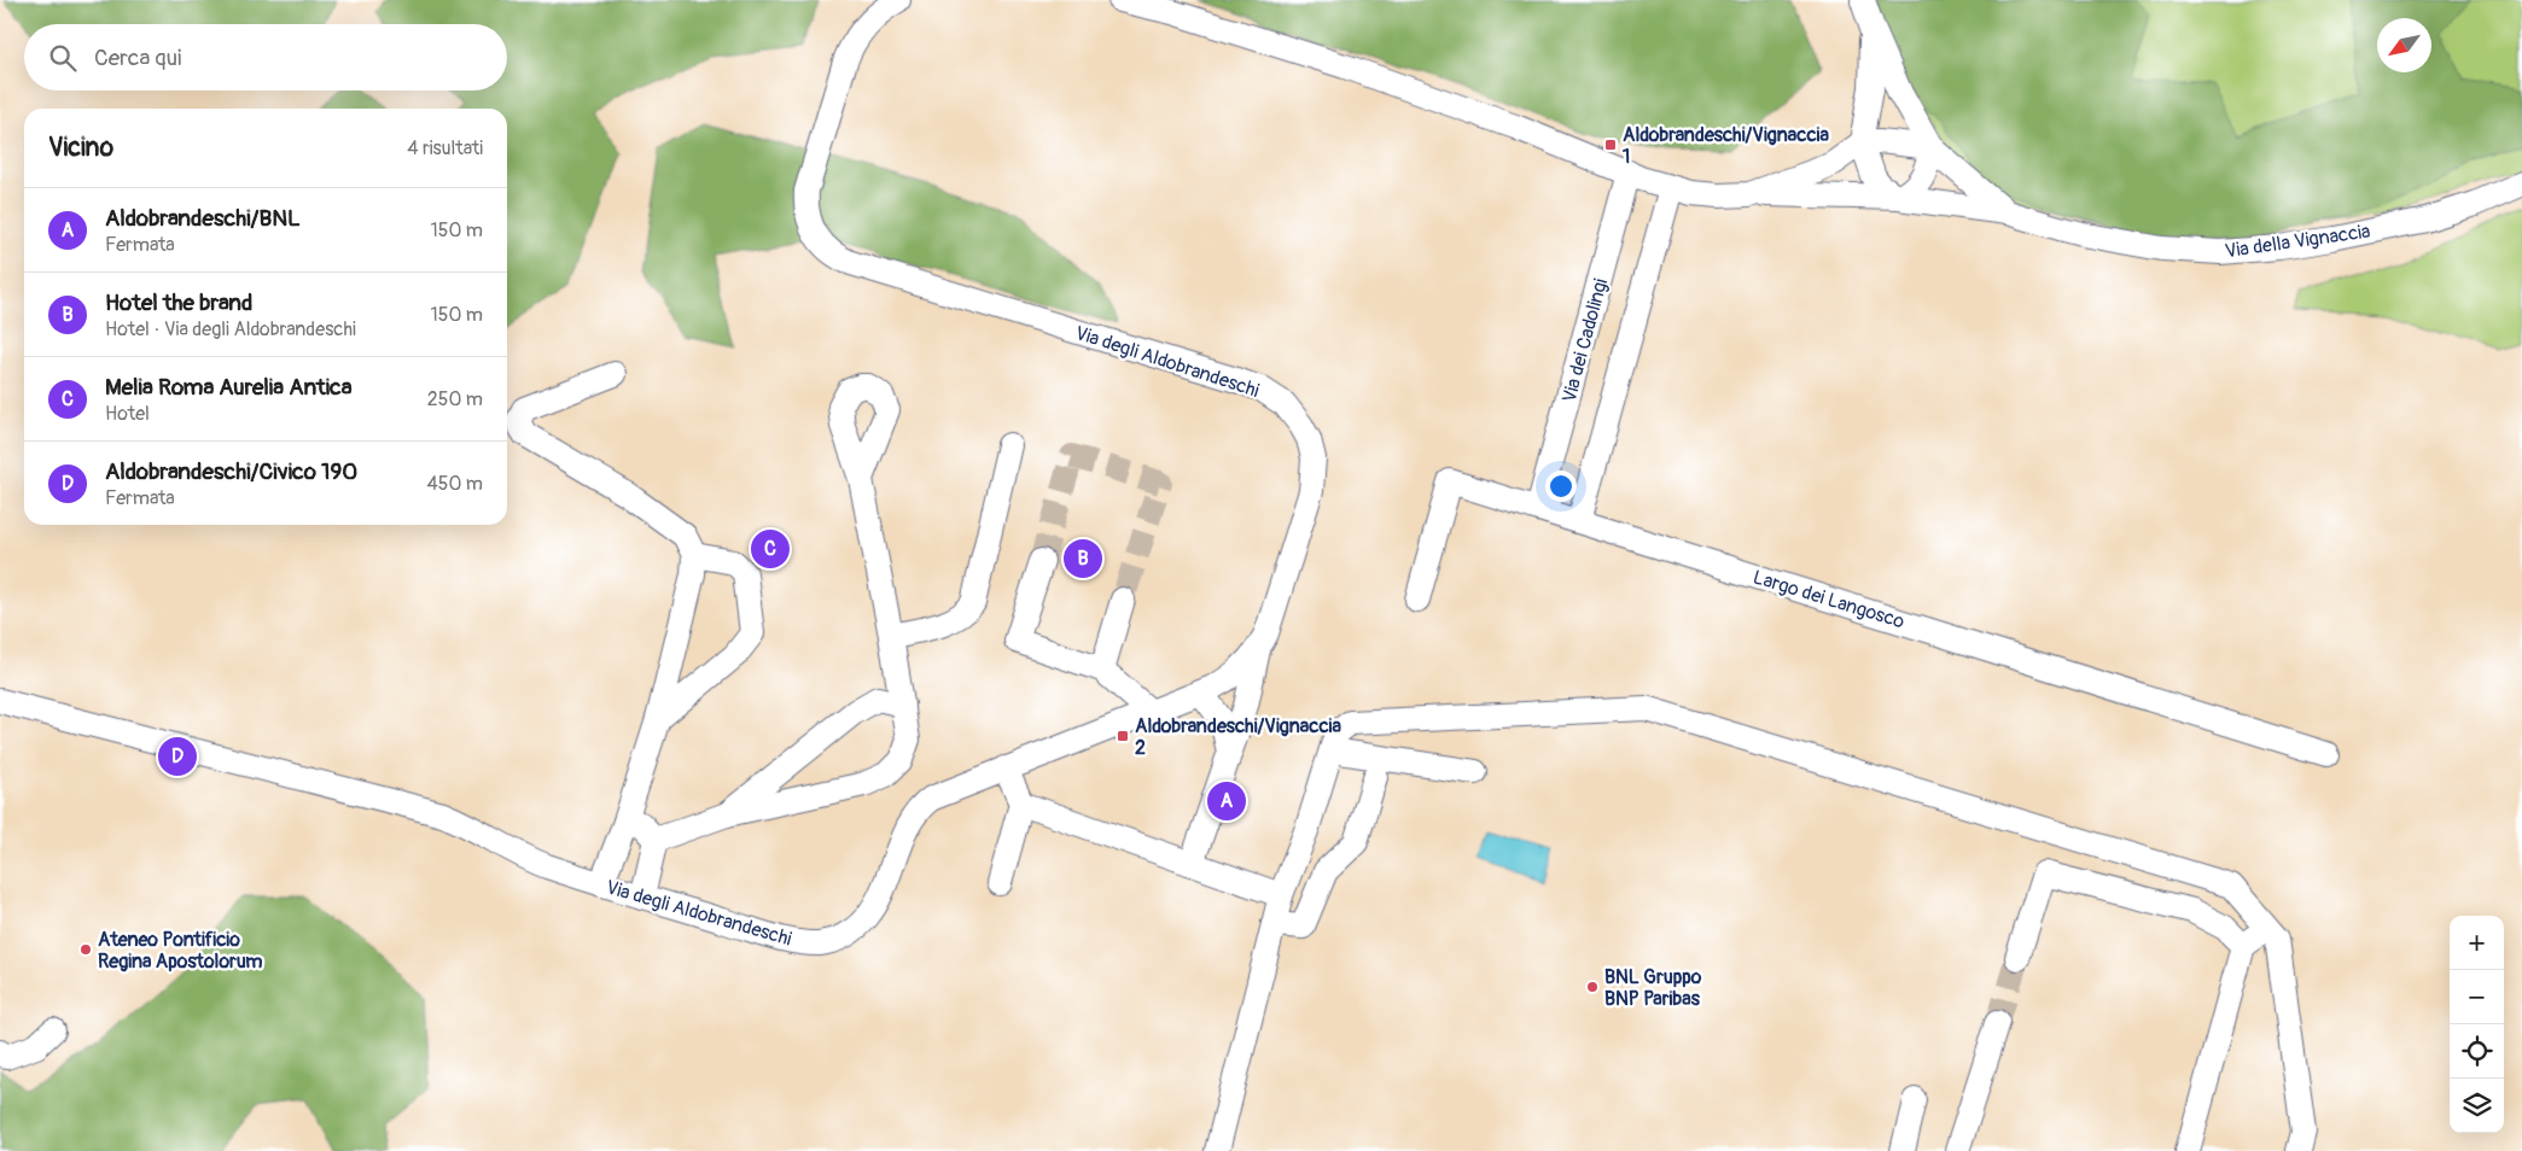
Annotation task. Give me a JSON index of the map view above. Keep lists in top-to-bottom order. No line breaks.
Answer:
{"streets":{"street":["Via della Vignaccia","Via dei Cadolingi","Via degli Aldobrandeschi","Largo dei Langosco"]},"crossings":[["Via dei Cadolingi","Largo dei Langosco"]],"places":{"transit":["Aldobrandeschi/Vignaccia 1","Aldobrandeschi/Vignaccia 2"],"other":["Ateneo Pontificio Regina Apostolorum","BNL Gruppo BNP Paribas"]},"north":"bottom left","page":{"search":"Cerca qui","heading":["Vicino","4 risultati"],"list":[{"mark":"A","name":"Aldobrandeschi/BNL","note":"Fermata","value":"150 m"},{"mark":"B","name":"Hotel the brand","note":"Hotel · Via degli Aldobrandeschi","value":"150 m"},{"mark":"C","name":"Melia Roma Aurelia Antica","note":"Hotel","value":"250 m"},{"mark":"D","name":"Aldobrandeschi/Civico 190","note":"Fermata","value":"450 m"}],"pins":["C","B","D","A"],"map_buttons":["+","−"]}}
